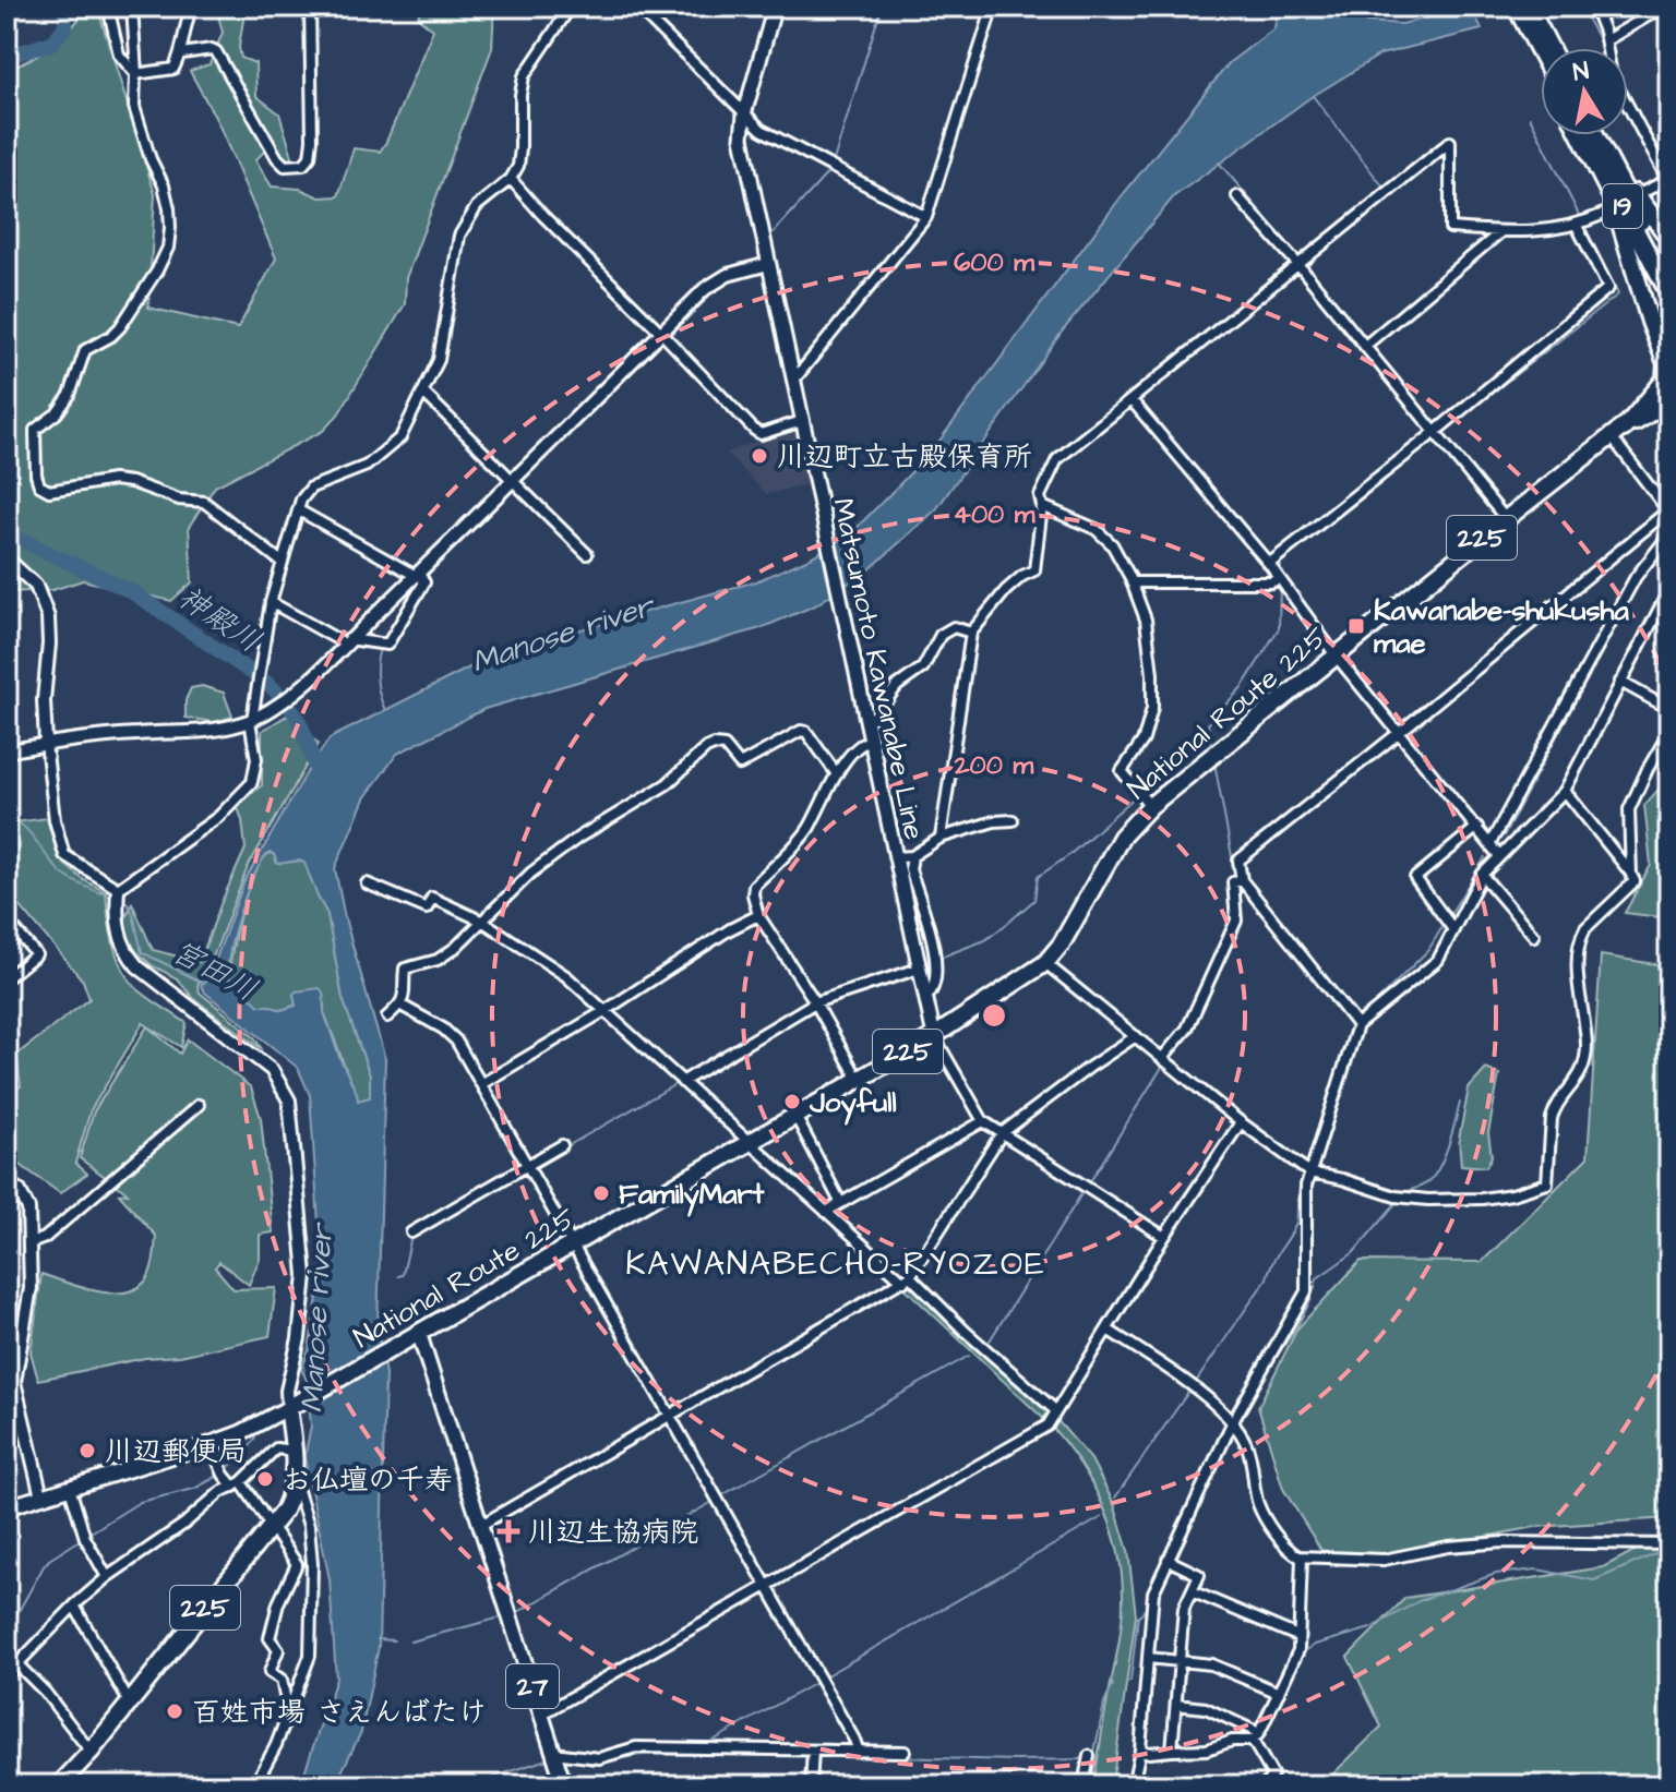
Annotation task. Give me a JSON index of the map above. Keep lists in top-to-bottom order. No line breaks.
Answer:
{"streets":{"highway":["19","225","National Route 225"],"main road":["Matsumoto Kawanabe Line","27"]},"crossings":[["19","National Route 225"],["225","National Route 225"],["Matsumoto Kawanabe Line","National Route 225"],["National Route 225","27"]],"districts":["KAWANABECHO-RYOZOE"],"water":["神殿川","Manose river","宮田川"],"places":{"other":["川辺町立古殿保育所","Joyfull","FamilyMart","川辺郵便局","お仏壇の千寿","百姓市場 さえんばたけ"],"transit":["Kawanabe-shukusha mae"],"health":["川辺生協病院"]},"north":"top","rings":["600 m","400 m","200 m"]}
